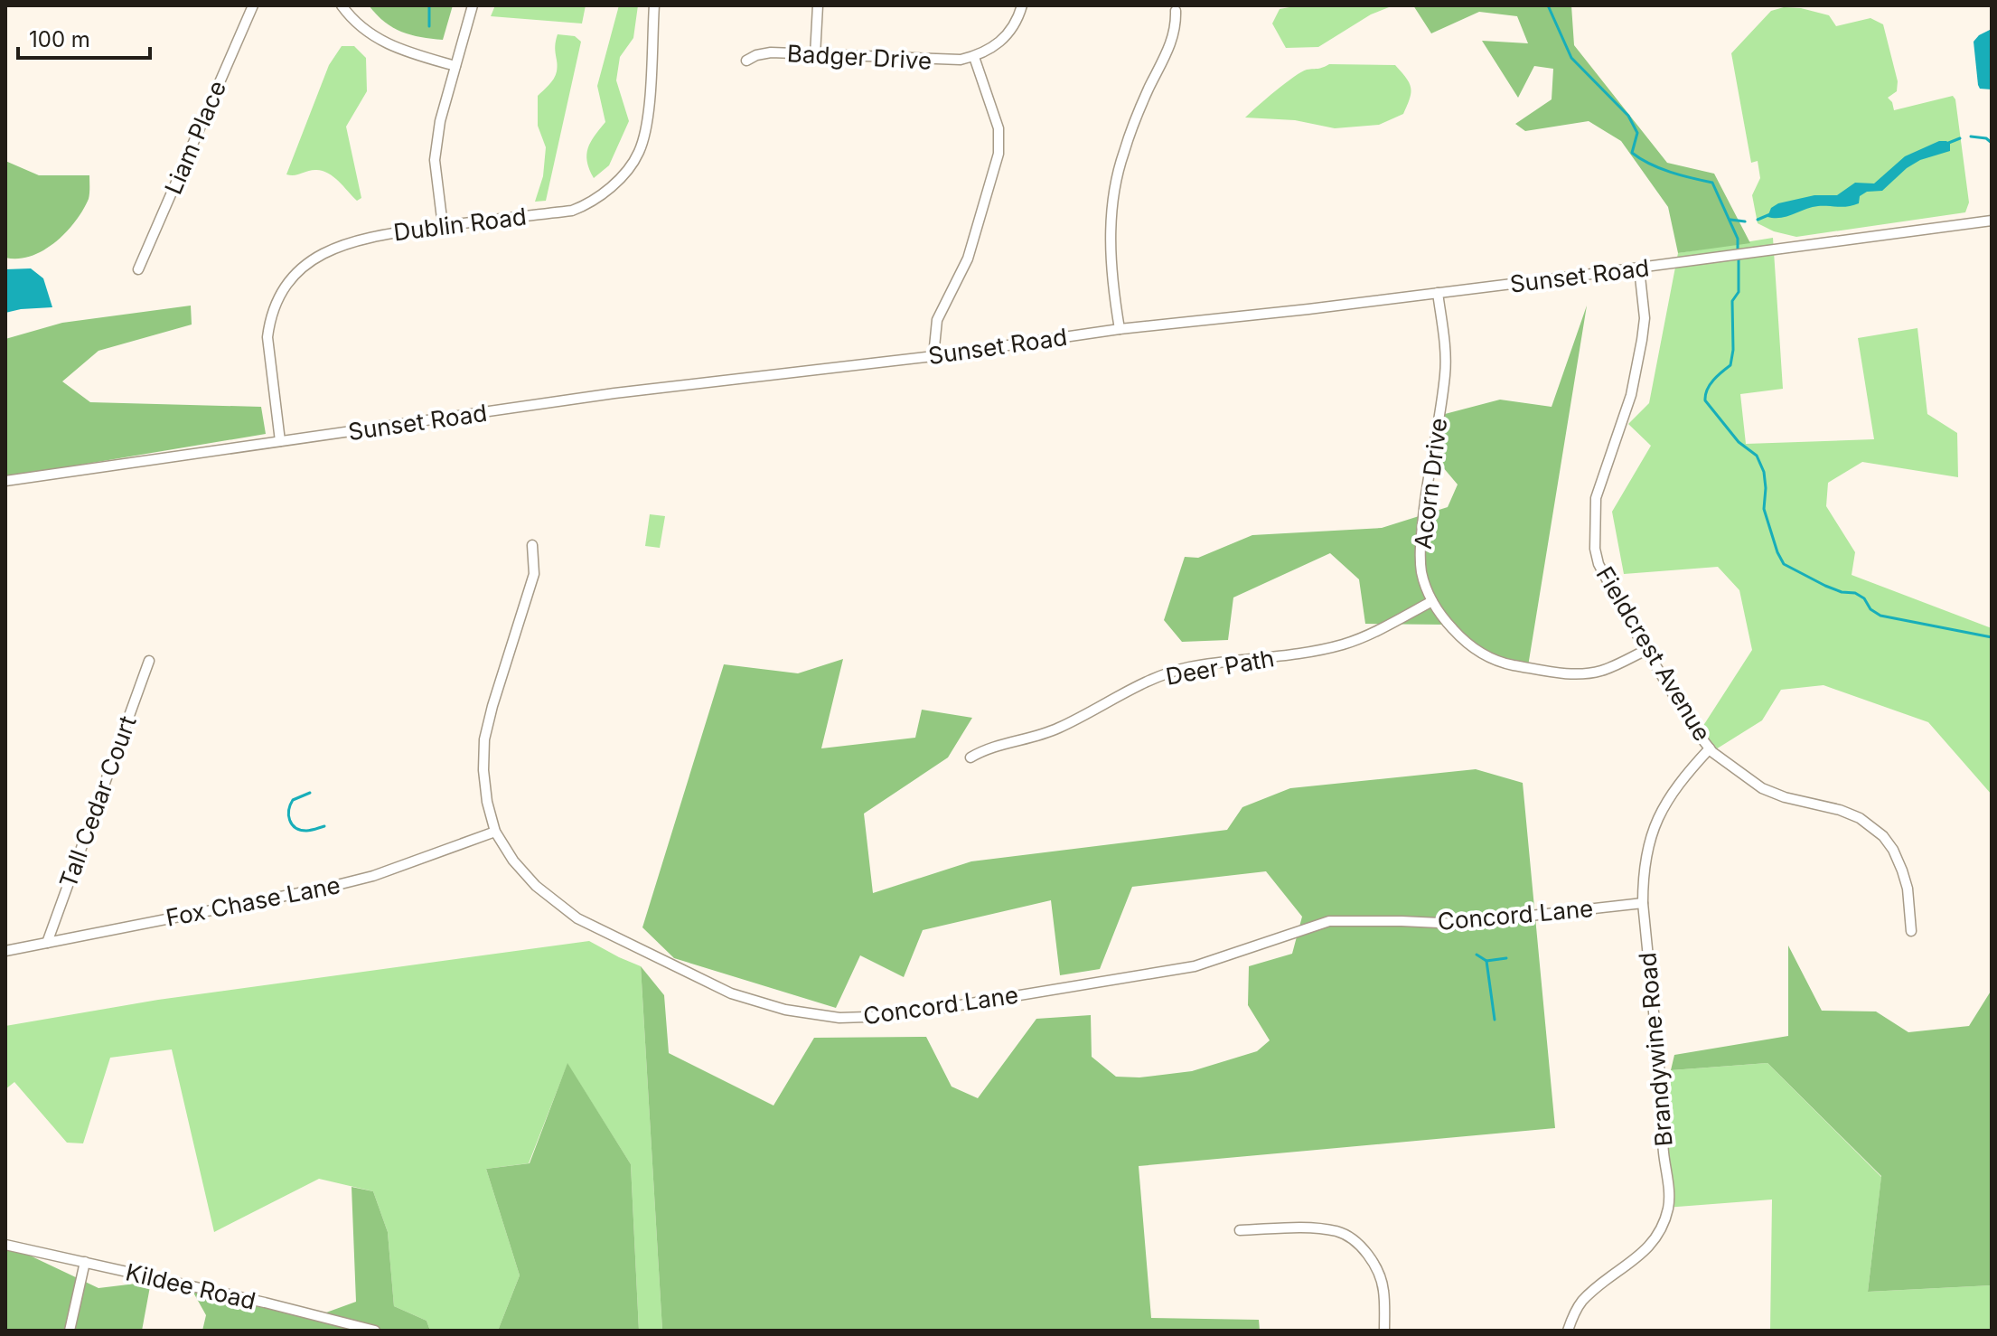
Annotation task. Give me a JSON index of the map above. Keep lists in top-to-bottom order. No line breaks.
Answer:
{"streets":{"street":["Badger Drive","Liam Place","Dublin Road","Sunset Road","Acorn Drive","Fieldcrest Avenue","Deer Path","Tall Cedar Court","Fox Chase Lane","Concord Lane","Brandywine Road","Kildee Road"]},"crossings":[["Dublin Road","Sunset Road"],["Sunset Road","Acorn Drive"],["Sunset Road","Fieldcrest Avenue"],["Acorn Drive","Fieldcrest Avenue"],["Acorn Drive","Deer Path"],["Fieldcrest Avenue","Brandywine Road"],["Tall Cedar Court","Fox Chase Lane"],["Fox Chase Lane","Concord Lane"],["Concord Lane","Brandywine Road"]],"scale_bar":"100 m"}
